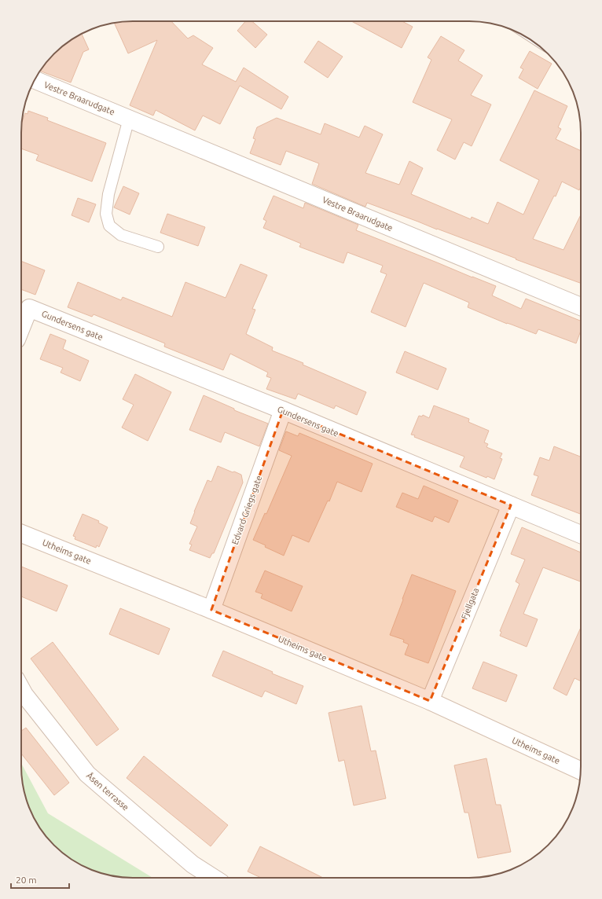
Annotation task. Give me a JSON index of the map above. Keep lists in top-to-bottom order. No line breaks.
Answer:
{"streets":{"street":["Vestre Braarudgate","Gundersens gate","Edvard Griegs gate","Utheims gate","Fjellgata","Åsen terrasse"]},"crossings":[["Gundersens gate","Edvard Griegs gate"],["Gundersens gate","Fjellgata"],["Edvard Griegs gate","Utheims gate"],["Utheims gate","Fjellgata"]],"scale_bar":"20 m"}
